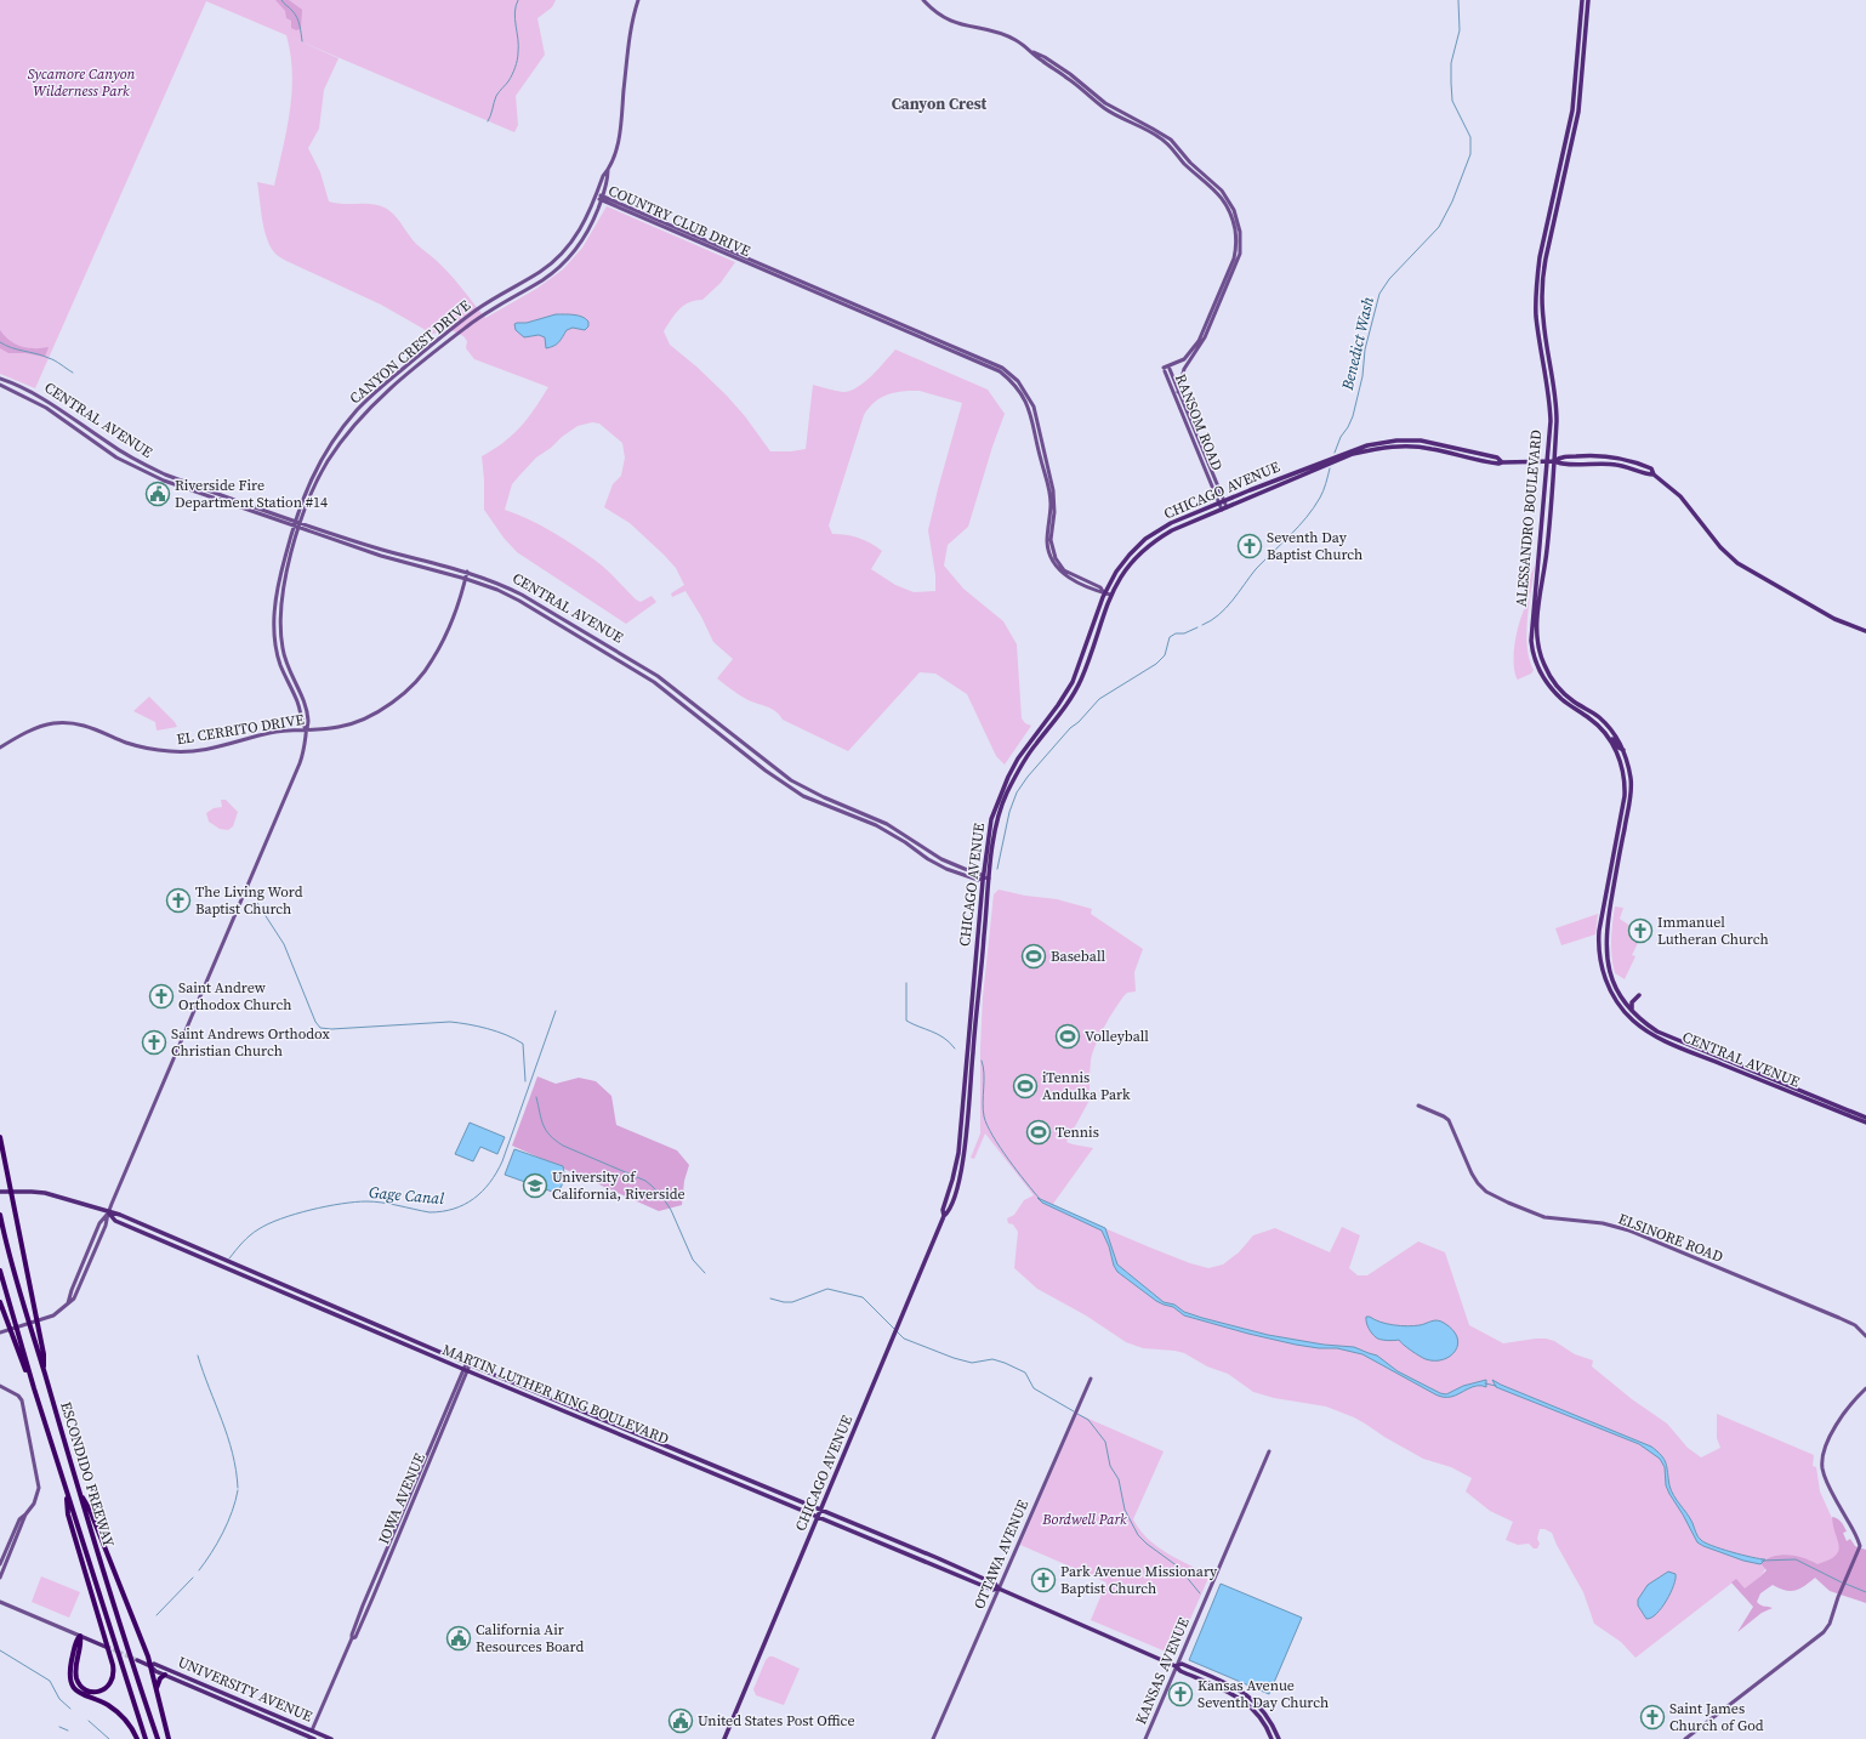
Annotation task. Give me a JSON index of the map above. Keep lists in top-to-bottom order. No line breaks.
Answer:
{"streets":{"highway":["ESCONDIDO FREEWAY"],"main road":["CENTRAL AVENUE","CHICAGO AVENUE","ALESSANDRO BOULEVARD","MARTIN LUTHER KING BOULEVARD","IOWA AVENUE","UNIVERSITY AVENUE"],"street":["COUNTRY CLUB DRIVE","CANYON CREST DRIVE","RANSOM ROAD","EL CERRITO DRIVE","ELSINORE ROAD","OTTAWA AVENUE","KANSAS AVENUE"]},"crossings":[["COUNTRY CLUB DRIVE","CANYON CREST DRIVE"],["COUNTRY CLUB DRIVE","CHICAGO AVENUE"],["CANYON CREST DRIVE","CENTRAL AVENUE"],["CANYON CREST DRIVE","EL CERRITO DRIVE"],["CANYON CREST DRIVE","MARTIN LUTHER KING BOULEVARD"],["CENTRAL AVENUE","CHICAGO AVENUE"],["CENTRAL AVENUE","ALESSANDRO BOULEVARD"],["CENTRAL AVENUE","EL CERRITO DRIVE"],["RANSOM ROAD","CHICAGO AVENUE"],["CHICAGO AVENUE","ALESSANDRO BOULEVARD"],["CHICAGO AVENUE","MARTIN LUTHER KING BOULEVARD"],["MARTIN LUTHER KING BOULEVARD","IOWA AVENUE"],["MARTIN LUTHER KING BOULEVARD","OTTAWA AVENUE"],["MARTIN LUTHER KING BOULEVARD","KANSAS AVENUE"],["IOWA AVENUE","UNIVERSITY AVENUE"]],"districts":["Canyon Crest"],"water":["Benedict Wash","Gage Canal"],"parks":["Sycamore Canyon Wilderness Park","Bordwell Park"],"places":{"public building":["Riverside Fire Department Station #14","California Air Resources Board","United States Post Office"],"church":["Seventh Day Baptist Church","The Living Word Baptist Church","Immanuel Lutheran Church","Saint Andrew Orthodox Church","Saint Andrews Orthodox Christian Church","Park Avenue Missionary Baptist Church","Kansas Avenue Seventh Day Church","Saint James Church of God"],"sports":["Baseball","Volleyball","iTennis Andulka Park","Tennis"],"school or university":["University of California, Riverside"]}}
